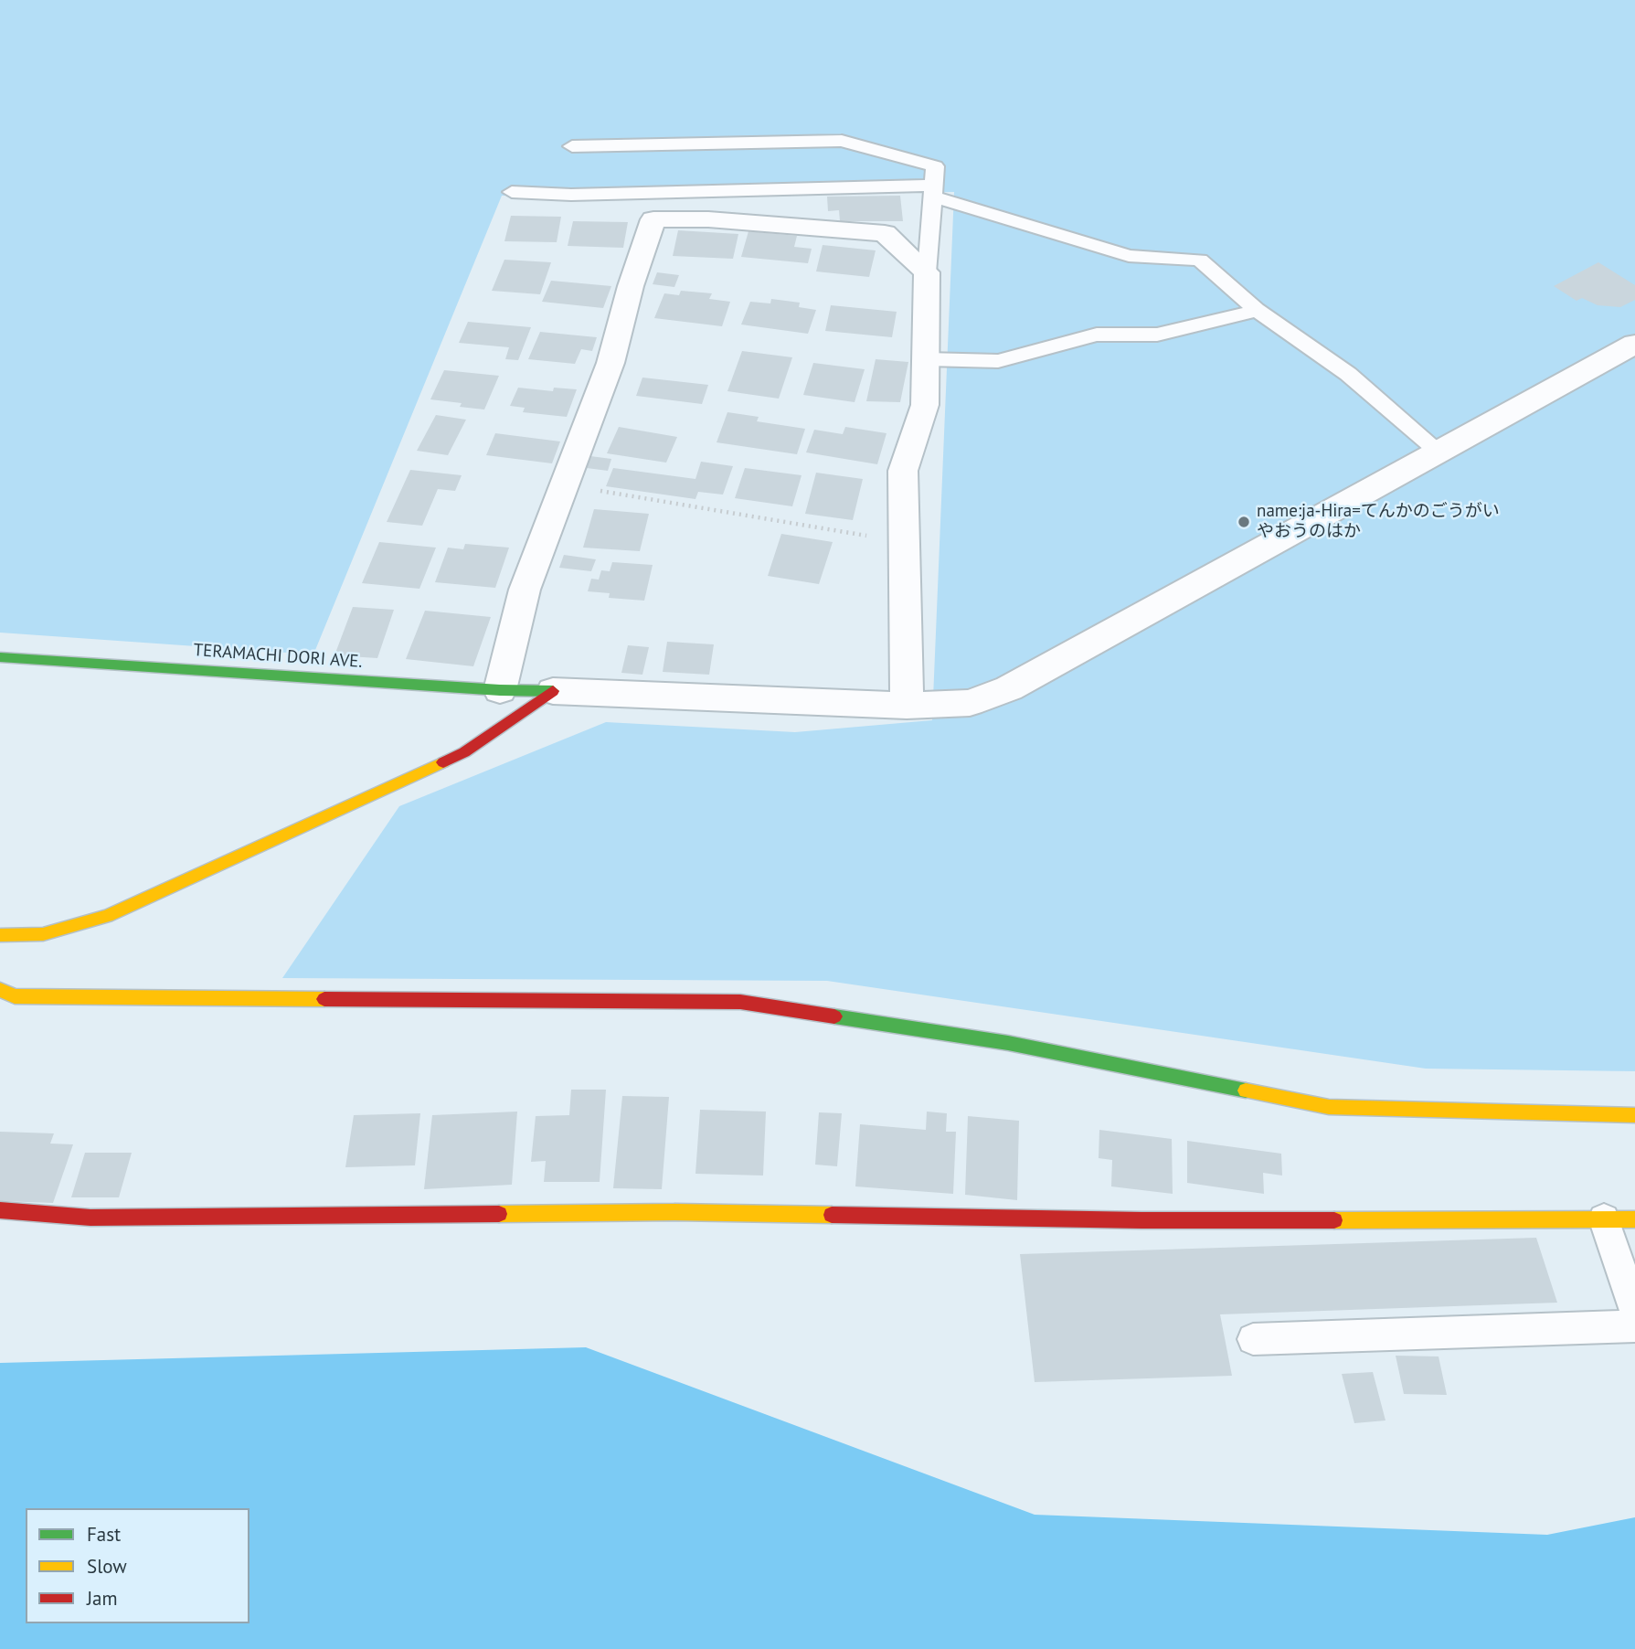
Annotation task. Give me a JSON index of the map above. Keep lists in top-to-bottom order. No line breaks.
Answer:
{"streets":{"street":["TERAMACHI DORI AVE."]},"places":["name:ja-Hira=てんかのごうがい やおうのはか"],"legend":["Fast","Slow","Jam"]}
